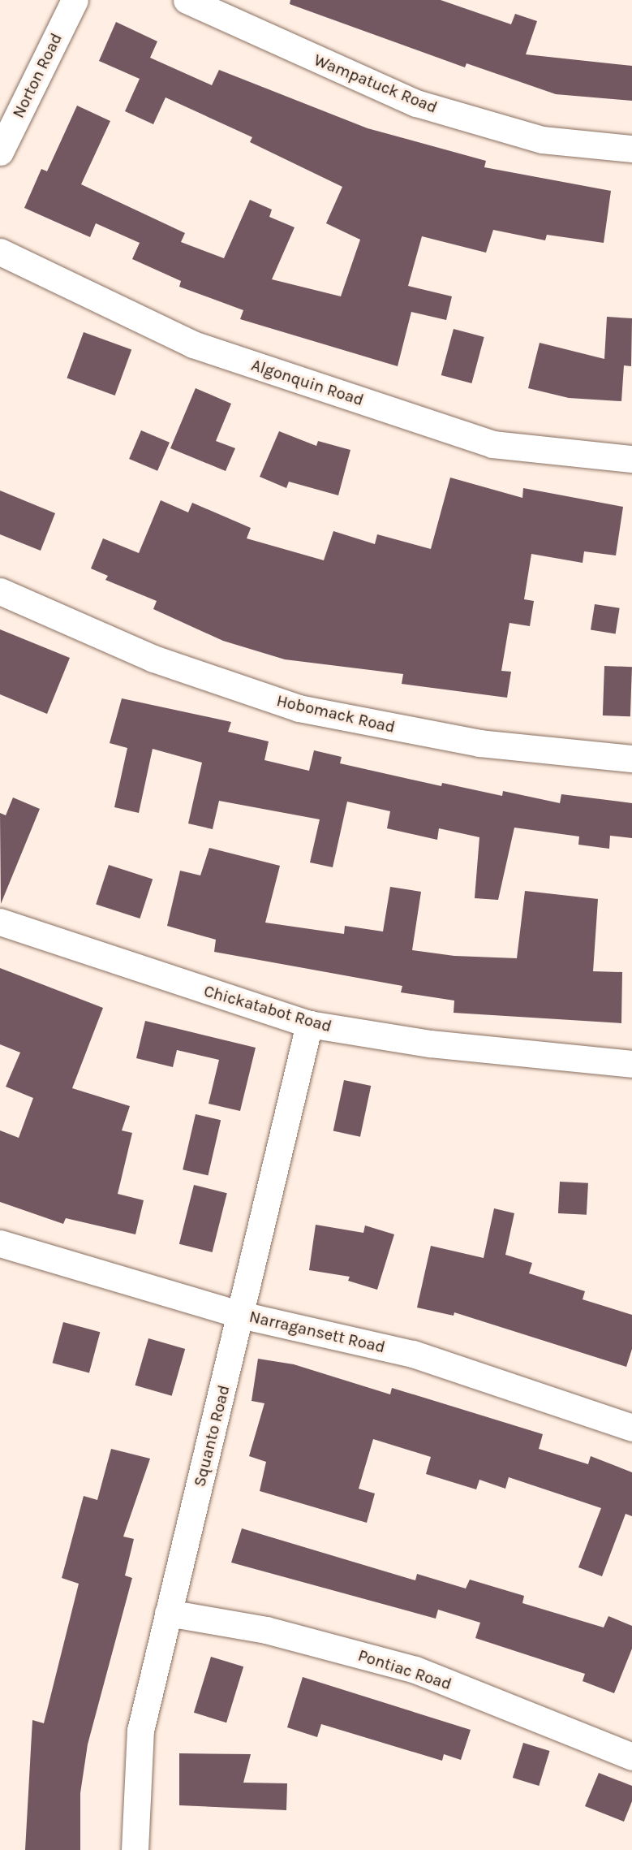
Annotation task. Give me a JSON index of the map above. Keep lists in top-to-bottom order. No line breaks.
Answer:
{"streets":{"street":["Norton Road","Wampatuck Road","Algonquin Road","Hobomack Road","Chickatabot Road","Narragansett Road","Squanto Road","Pontiac Road"]},"crossings":[["Chickatabot Road","Squanto Road"],["Narragansett Road","Squanto Road"],["Squanto Road","Pontiac Road"]]}
